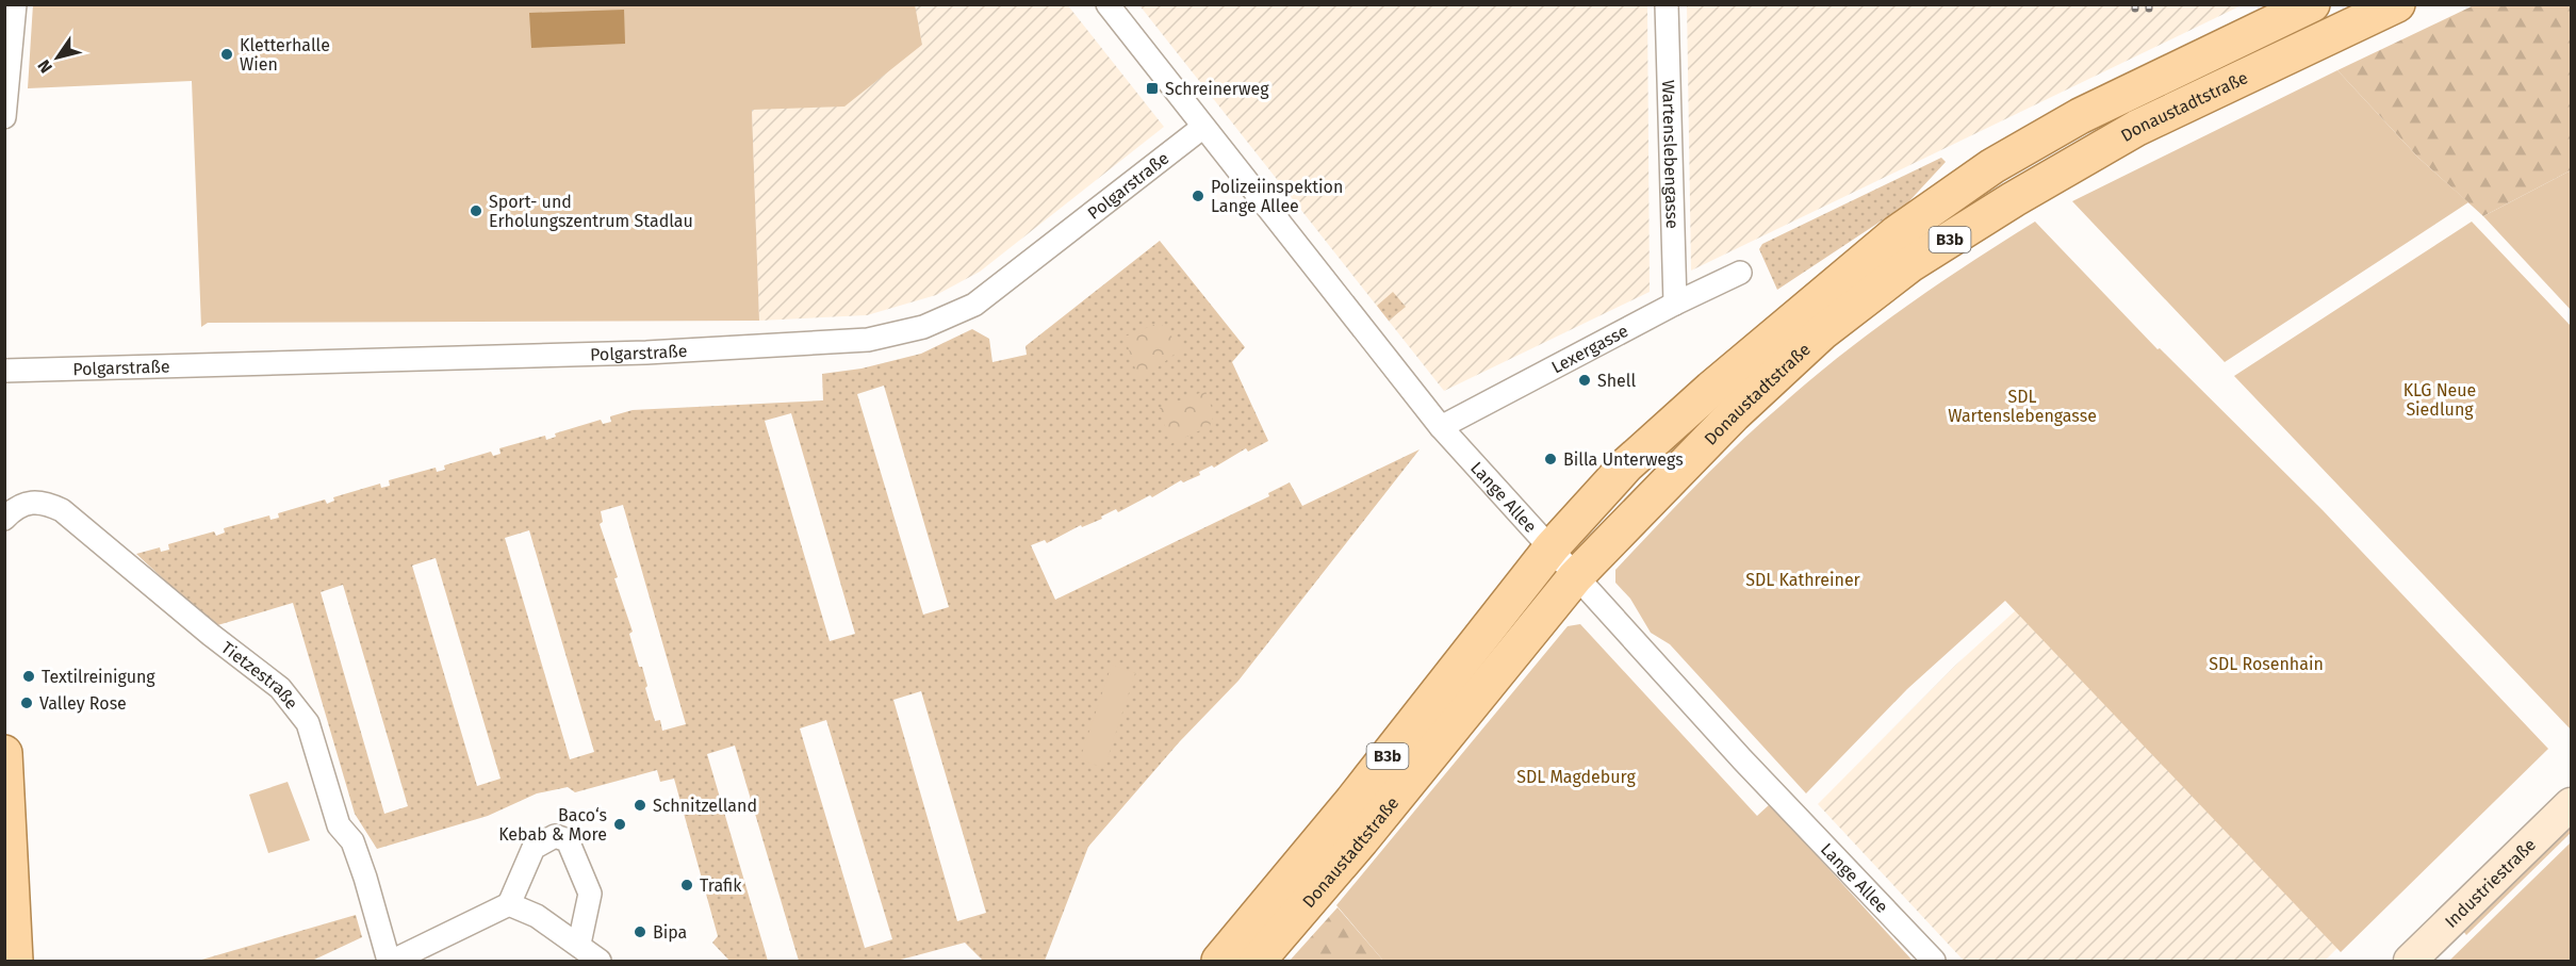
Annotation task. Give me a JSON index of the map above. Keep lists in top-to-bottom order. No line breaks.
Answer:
{"streets":{"main road":["Donaustadtstraße","B3b"],"street":["Wartenslebengasse","Polgarstraße","Lexergasse","Lange Allee","Tietzestraße","Industriestraße"]},"crossings":[["Donaustadtstraße","Lange Allee"],["Wartenslebengasse","Lexergasse"],["Polgarstraße","Lange Allee"],["Lexergasse","Lange Allee"]],"parks":["KLG Neue Siedlung","SDL Wartenslebengasse","SDL Kathreiner","SDL Rosenhain","SDL Magdeburg"],"places":{"other":["Kletterhalle Wien","Polizeiinspektion Lange Allee","Sport- und Erholungszentrum Stadlau","Shell","Billa Unterwegs","Textilreinigung","Valley Rose","Schnitzelland","Baco‘s Kebab & More","Trafik","Bipa"],"transit":["Schreinerweg"]},"north":"bottom left"}
